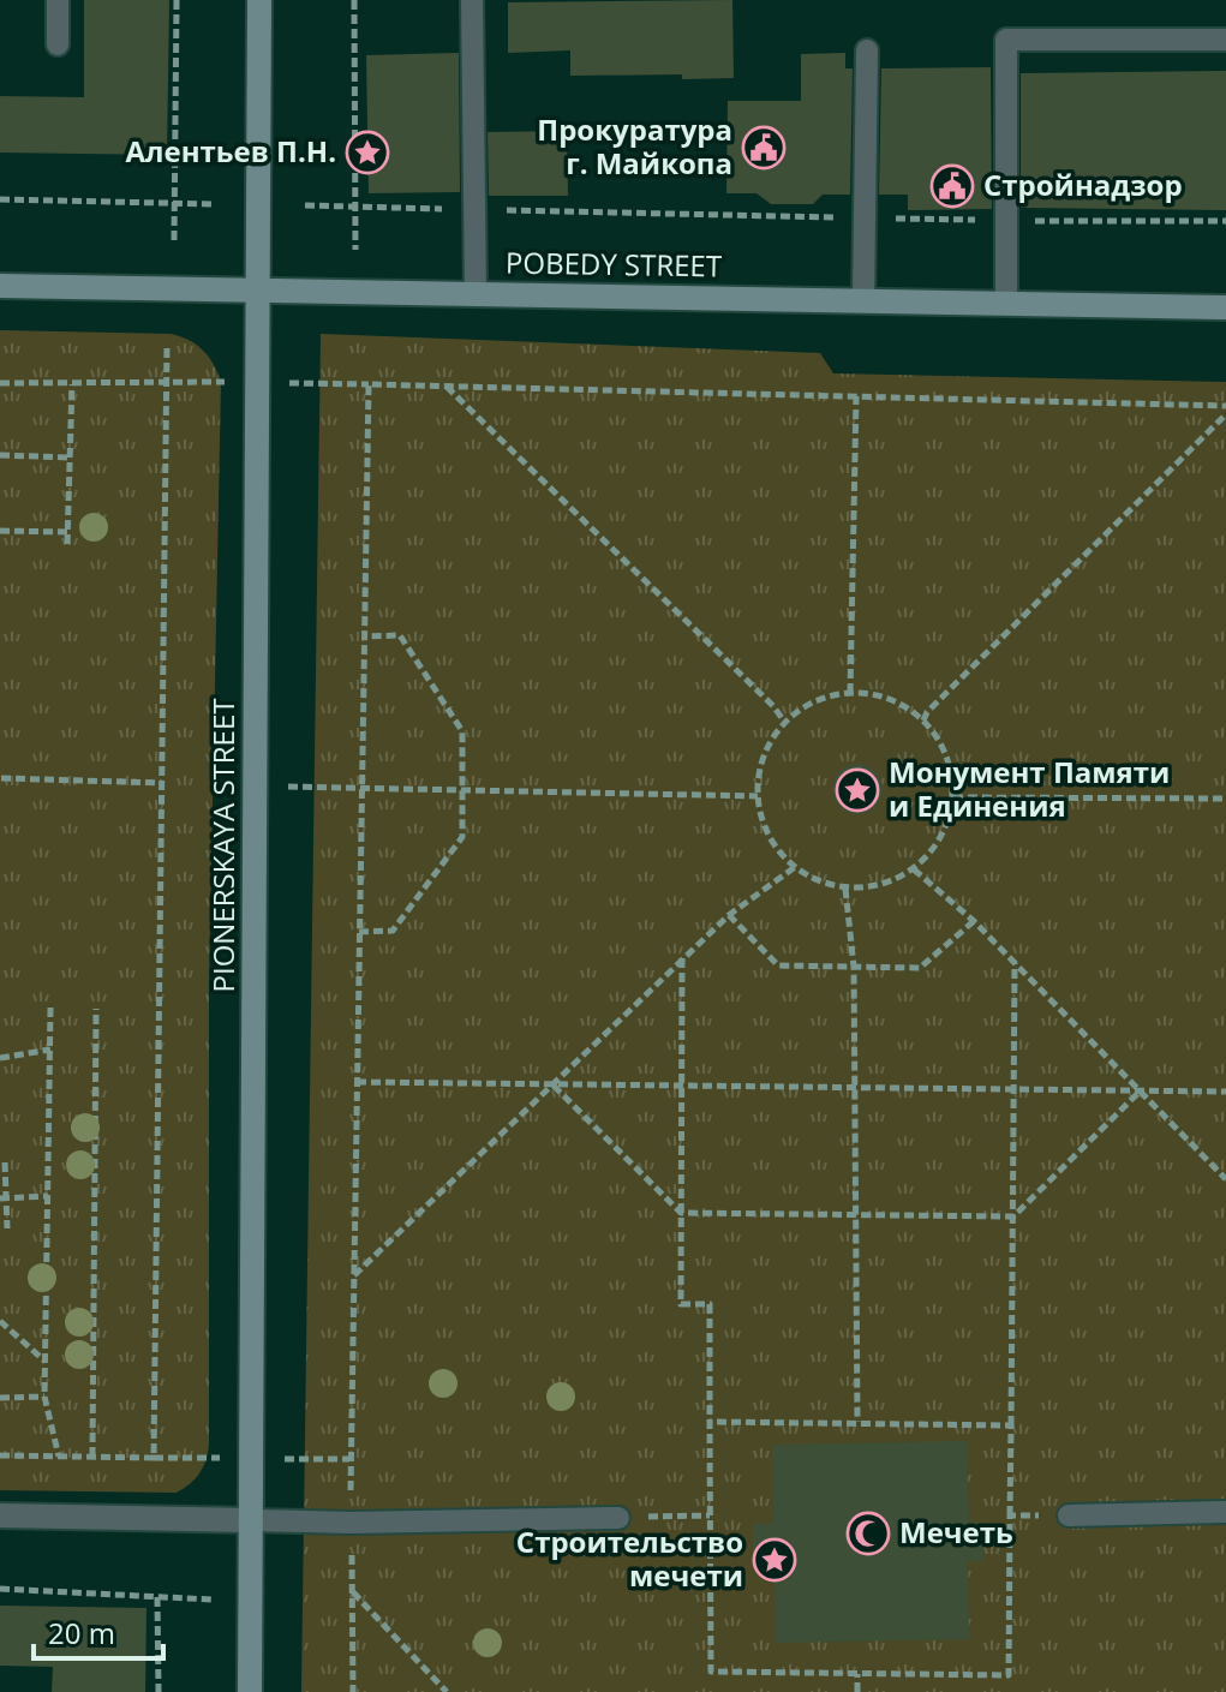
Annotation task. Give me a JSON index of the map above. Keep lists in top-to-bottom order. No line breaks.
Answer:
{"streets":{"main road":["POBEDY STREET","PIONERSKAYA STREET"]},"crossings":[["POBEDY STREET","PIONERSKAYA STREET"]],"places":{"public building":["Прокуратура г. Майкопа","Стройнадзор"],"place":["Алентьев П.Н.","Монумент Памяти и Единения","Строительство мечети"],"mosque":["Мечеть"]},"scale_bar":"20 m"}
